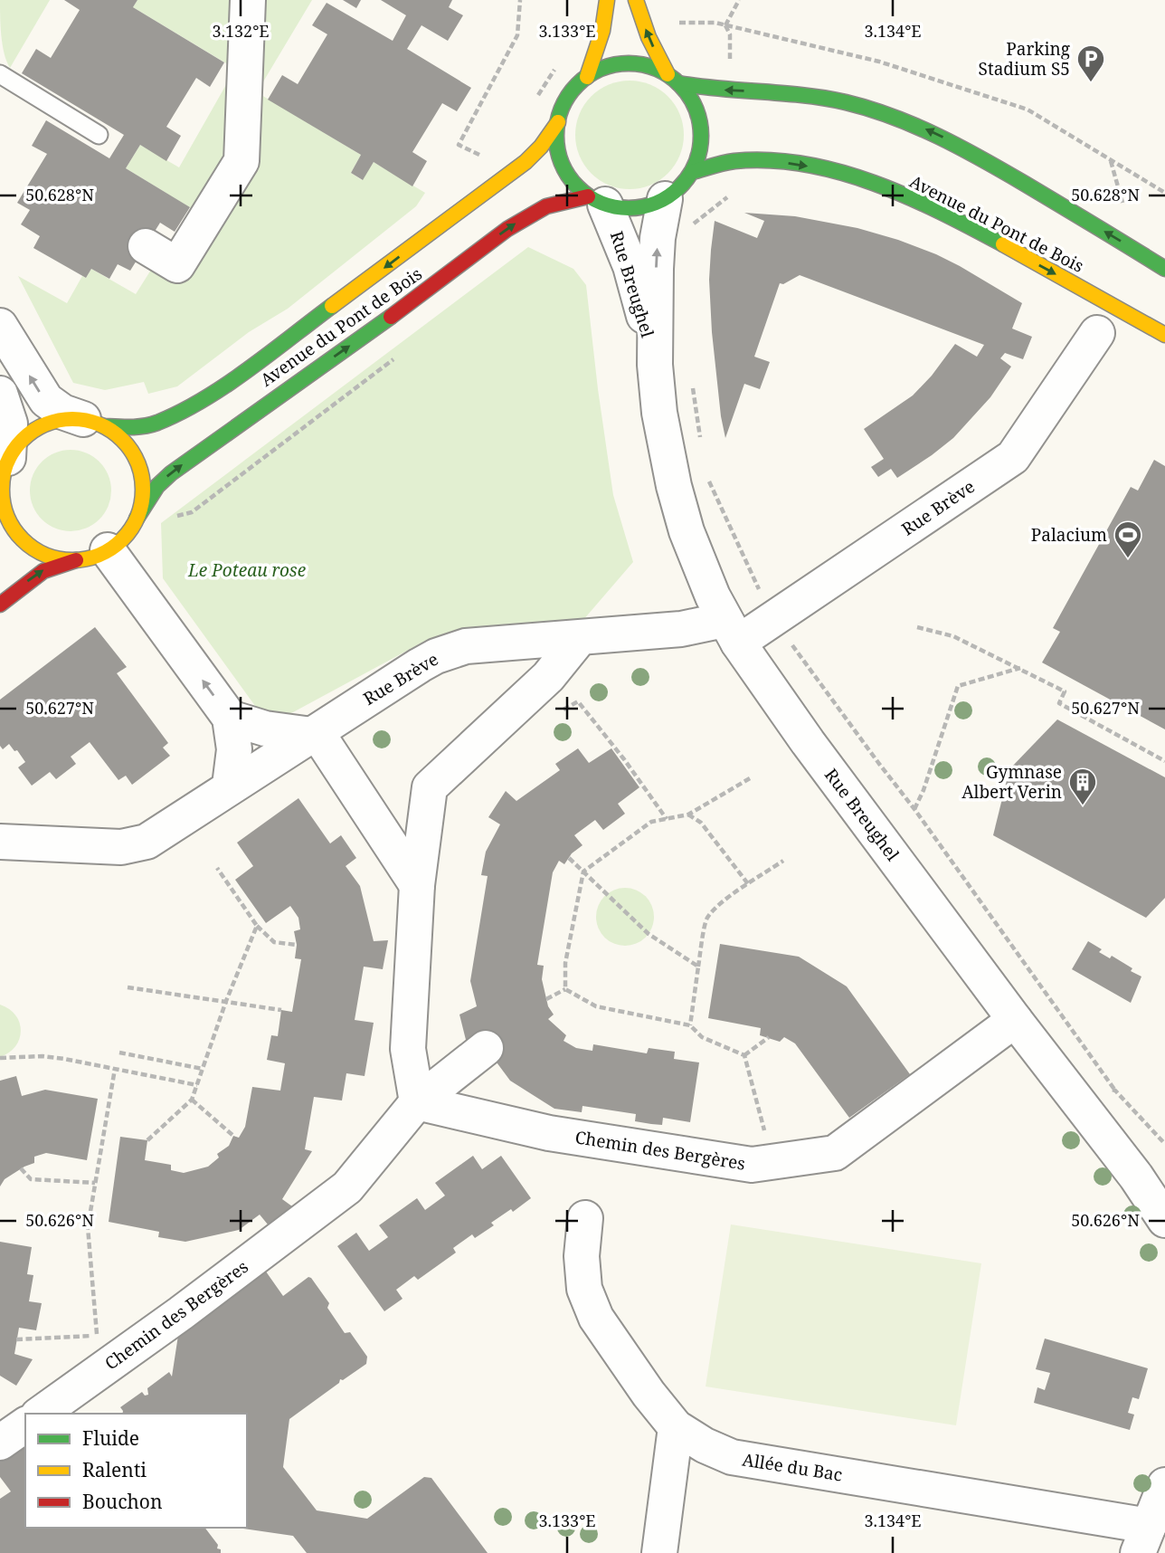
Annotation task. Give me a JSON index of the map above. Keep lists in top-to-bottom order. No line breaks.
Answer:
{"streets":{"main road":["Avenue du Pont de Bois"],"street":["Rue Breughel","Rue Brève","Chemin des Bergères","Allée du Bac"]},"crossings":[["Avenue du Pont de Bois","Rue Breughel"],["Rue Breughel","Rue Brève"],["Rue Breughel","Chemin des Bergères"]],"parks":["Le Poteau rose"],"places":{"parking":["Parking Stadium S5"],"sports":["Palacium"],"building":["Gymnase Albert Verin"]},"legend":["Fluide","Ralenti","Bouchon"],"coordinates":["3.132°E","3.133°E","3.134°E","50.628°N","50.627°N","50.626°N"]}
